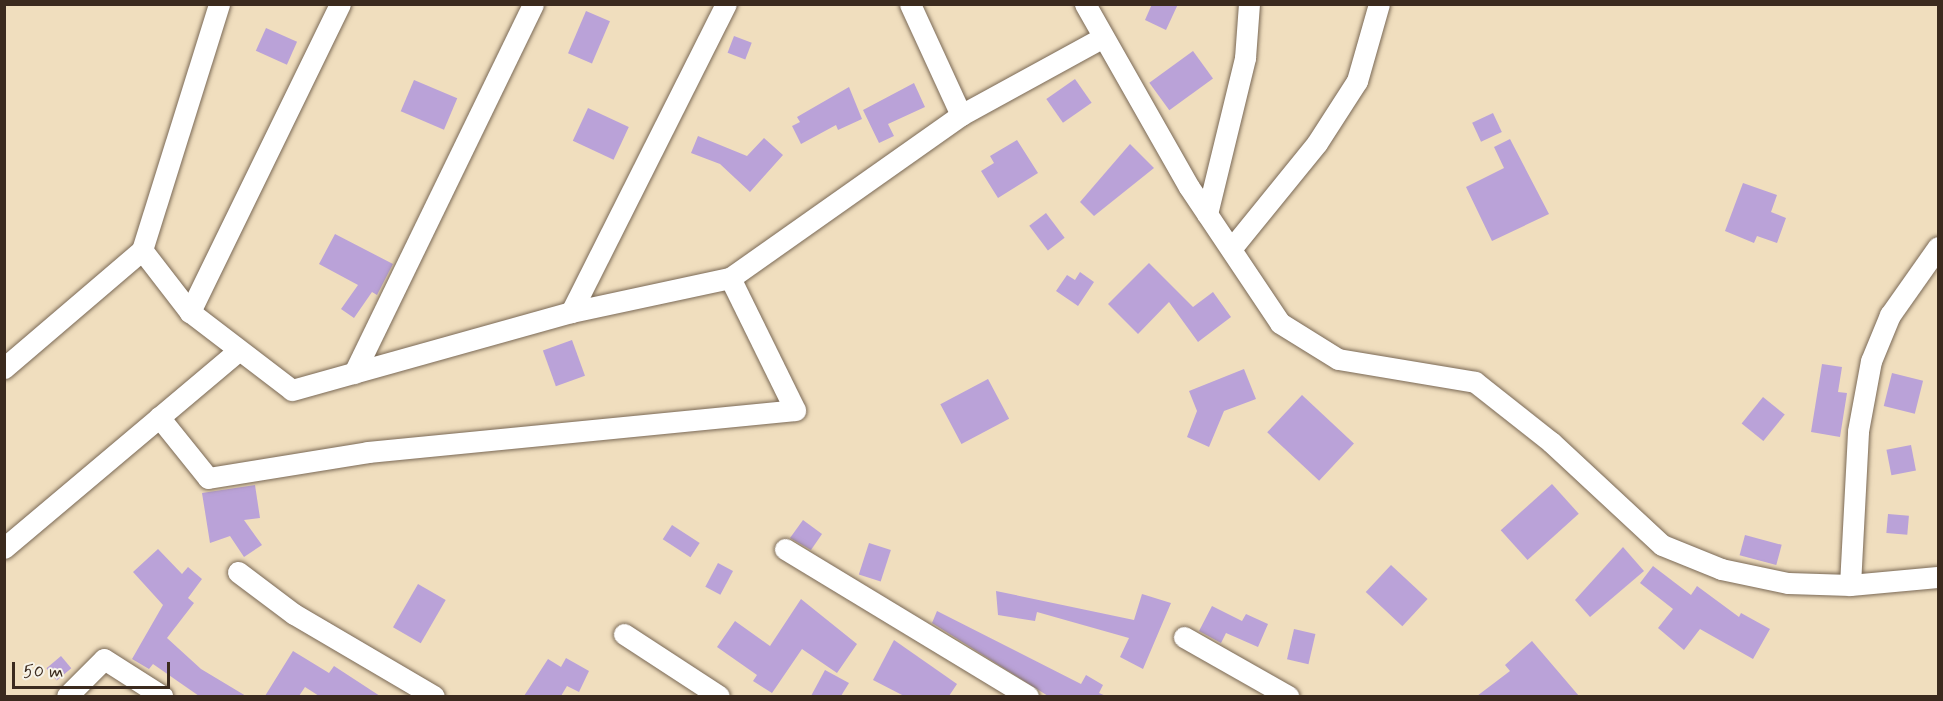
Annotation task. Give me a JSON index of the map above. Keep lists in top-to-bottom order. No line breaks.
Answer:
{"scale_bar":"50 m"}
